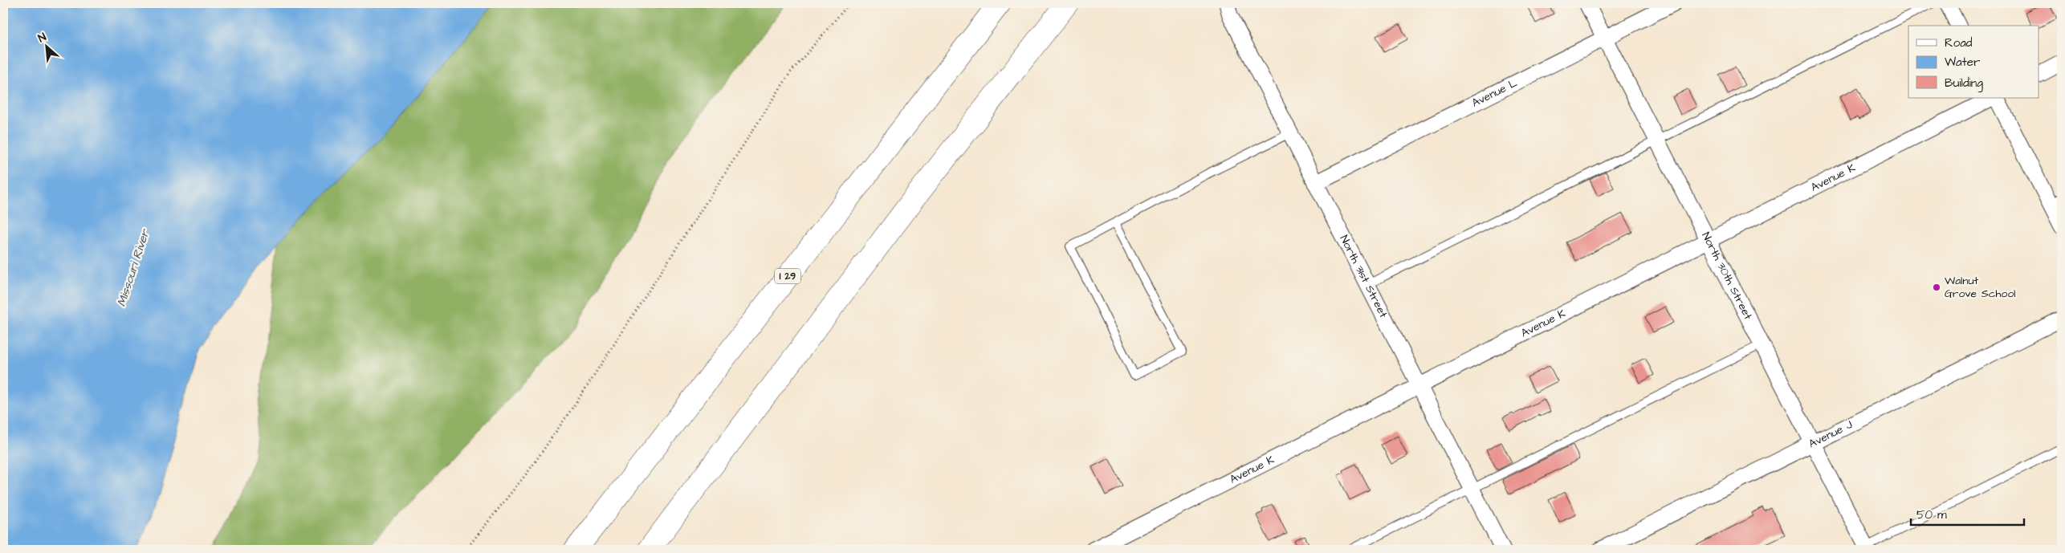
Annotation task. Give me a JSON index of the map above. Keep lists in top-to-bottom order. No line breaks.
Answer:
{"streets":{"highway":["I 29"],"street":["Avenue L","Avenue K","North 30th Street","North 31st Street","Avenue J"]},"crossings":[["Avenue L","North 30th Street"],["Avenue L","North 31st Street"],["Avenue K","North 30th Street"],["Avenue K","North 31st Street"],["North 30th Street","Avenue J"]],"water":["Missouri River"],"places":["Walnut Grove School"],"legend":["Road","Water","Building"],"scale_bar":"50 m","north":"top left"}
